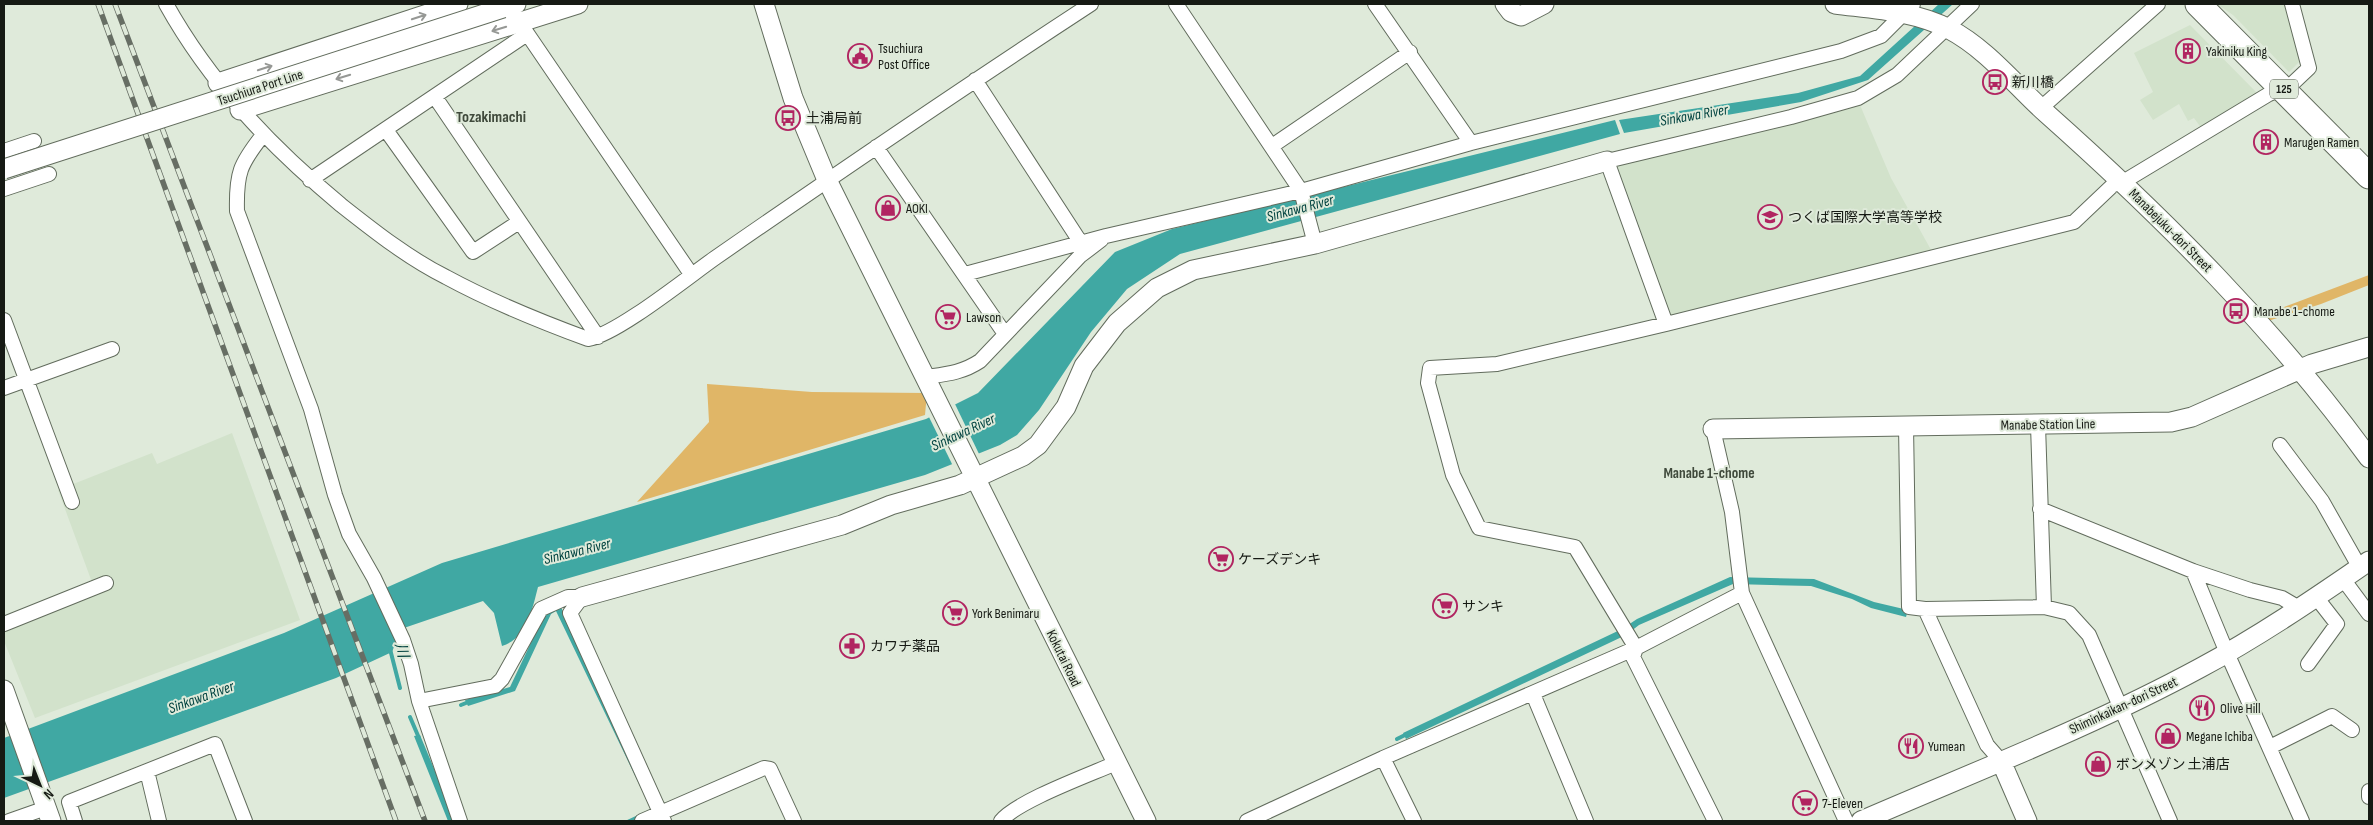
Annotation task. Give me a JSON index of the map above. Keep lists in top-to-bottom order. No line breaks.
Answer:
{"streets":{"highway":["125"],"street":["Tsuchiura Port Line","Manabejuku-dori Street","Manabe Station Line","Kokutai Road","Shiminkaikan-dori Street"]},"crossings":[["Manabejuku-dori Street","Manabe Station Line"]],"districts":["Tozakimachi","Manabe 1-chome"],"water":["Sinkawa River","川"],"places":{"building":["Yakiniku King","Marugen Ramen"],"public building":["Tsuchiura Post Office"],"bus stop":["新川橋","土浦局前","Manabe 1-chome"],"shop":["AOKI","Megane Ichiba","ボンメゾン 土浦店"],"school or university":["つくば国際大学高等学校"],"supermarket":["Lawson","ケーズデンキ","サンキ","York Benimaru","7-Eleven"],"pharmacy":["カワチ薬品"],"restaurant":["Olive Hill","Yumean"]},"north":"bottom right"}
